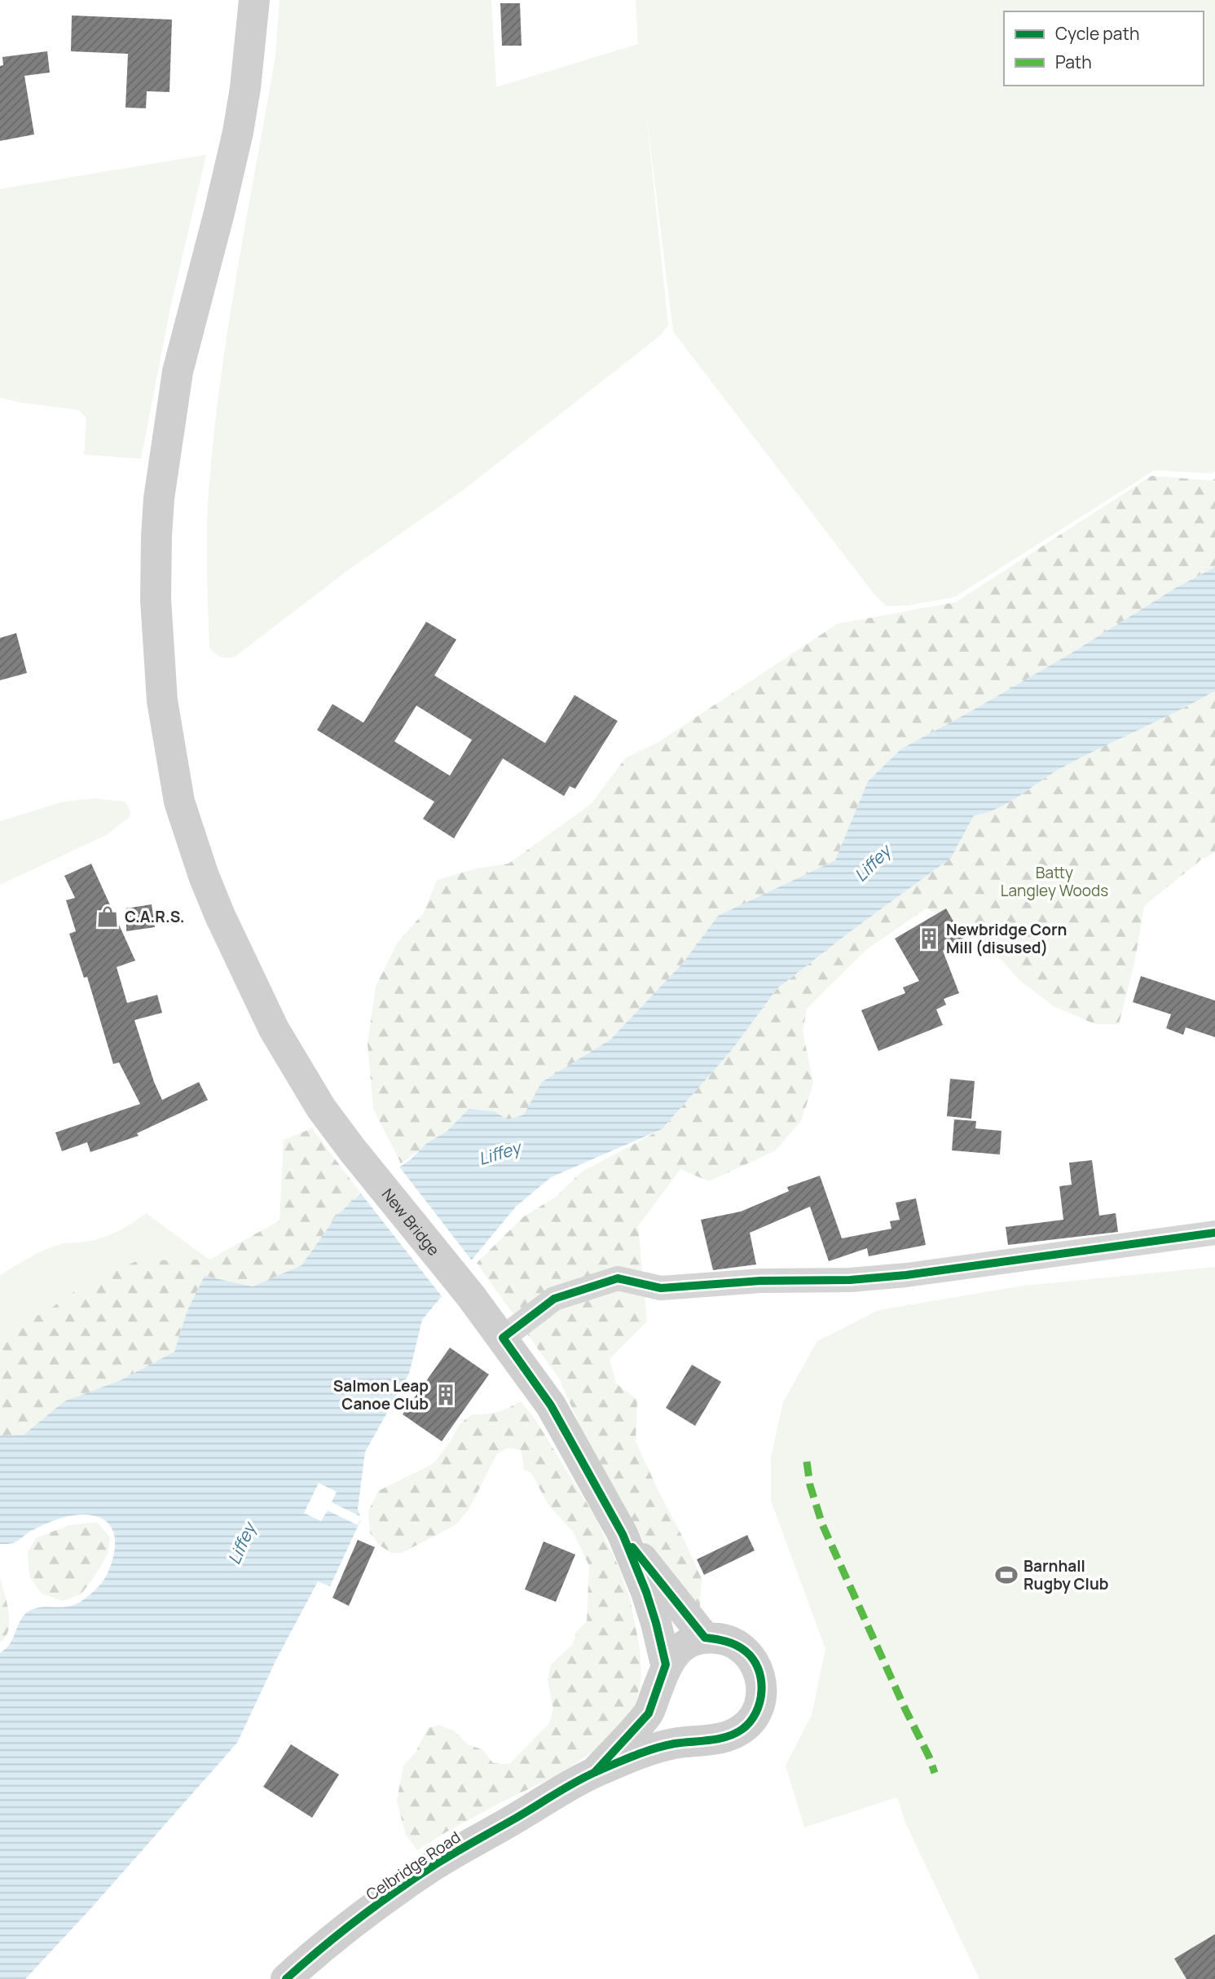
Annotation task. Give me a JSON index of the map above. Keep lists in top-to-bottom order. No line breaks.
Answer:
{"streets":{"main road":["New Bridge","Celbridge Road"]},"water":["Liffey"],"parks":["Batty Langley Woods"],"places":{"shop":["C.A.R.S."],"building":["Newbridge Corn Mill (disused)","Salmon Leap Canoe Club"],"sports":["Barnhall Rugby Club"]},"legend":["Cycle path","Path"]}
